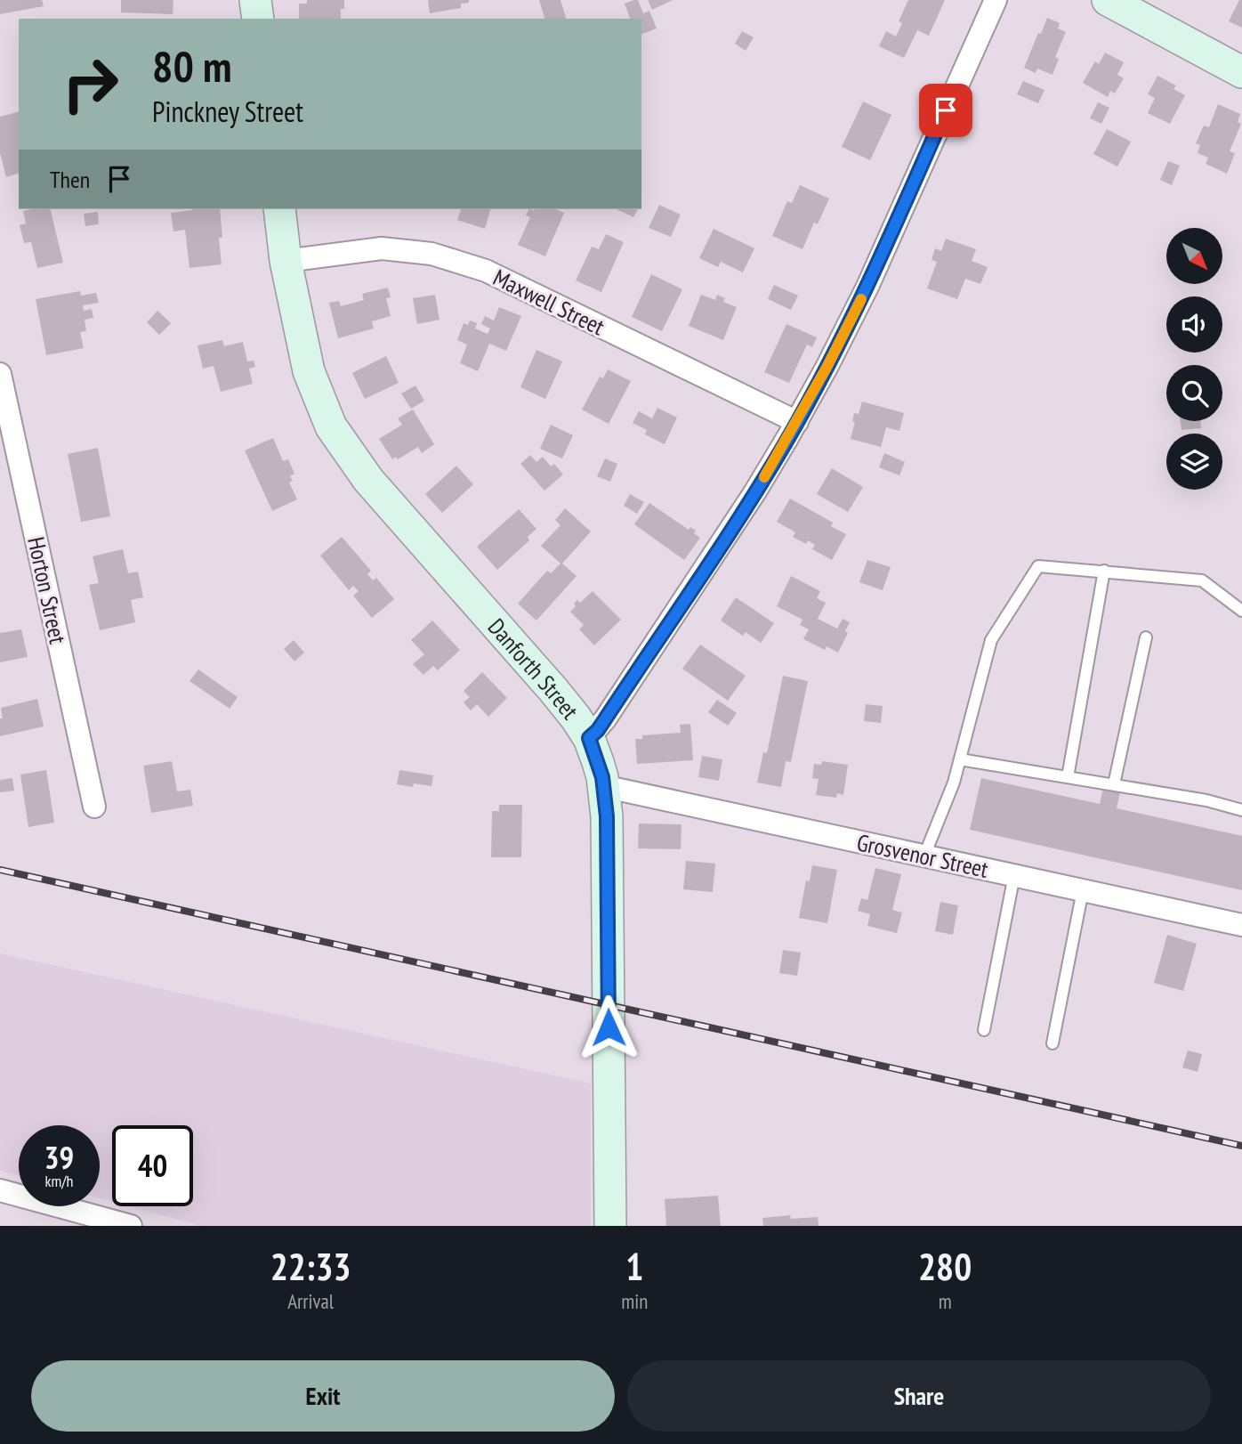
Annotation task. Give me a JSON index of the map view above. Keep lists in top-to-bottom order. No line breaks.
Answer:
{"streets":{"street":["Maxwell Street","Horton Street","Danforth Street","Grosvenor Street"]},"crossings":[["Maxwell Street","Danforth Street"],["Danforth Street","Grosvenor Street"]],"north":"bottom right","page":{"turn":["80 m","Pinckney Street"],"then":"Then","speed":"39 km/h","limit":"40","eta":["22:33","Arrival","1","min","280","m"],"buttons":["Exit","Share"]}}
